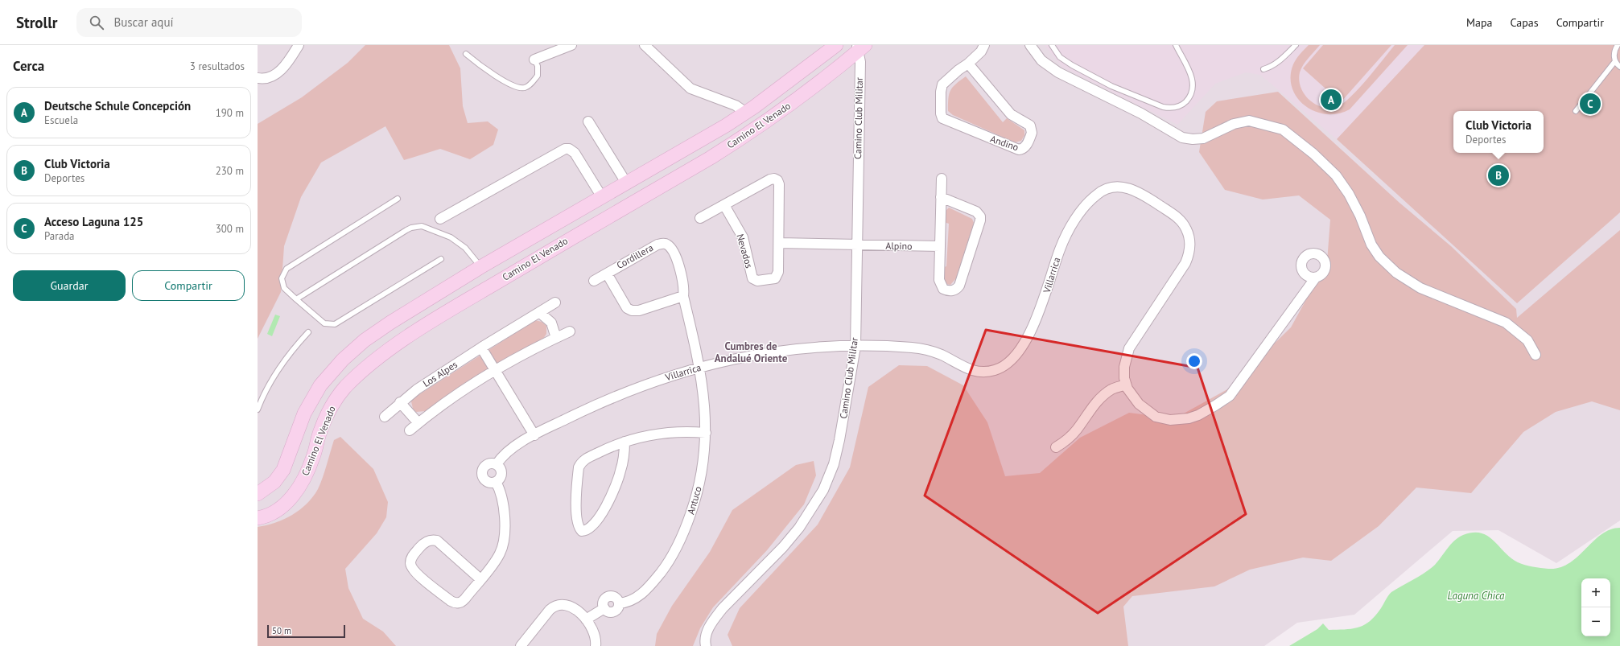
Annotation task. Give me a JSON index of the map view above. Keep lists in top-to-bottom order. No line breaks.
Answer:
{"streets":{"street":["Camino Club Militar","Camino El Venado","Andino","Alpino","Nevados","Cordillera","Villarrica","Los Alpes","Antuco"]},"crossings":[["Camino Club Militar","Camino El Venado"],["Camino Club Militar","Alpino"],["Camino Club Militar","Villarrica"],["Cordillera","Villarrica"],["Cordillera","Antuco"],["Villarrica","Antuco"]],"districts":["Cumbres de Andalué Oriente"],"water":["Laguna Chica"],"scale_bar":"50 m","page":{"header":"Strollr","search":"Buscar aquí","nav":["Mapa","Capas","Compartir"],"heading":["Cerca","3 resultados"],"list":[{"mark":"A","name":"Deutsche Schule Concepción","note":"Escuela","value":"190 m"},{"mark":"B","name":"Club Victoria","note":"Deportes","value":"230 m"},{"mark":"C","name":"Acceso Laguna 125","note":"Parada","value":"300 m"}],"pins":["A","C","B"],"popup":["Club Victoria","Deportes"],"buttons":["Guardar","Compartir"],"map_buttons":["+","−"],"scale":"50 m"}}
